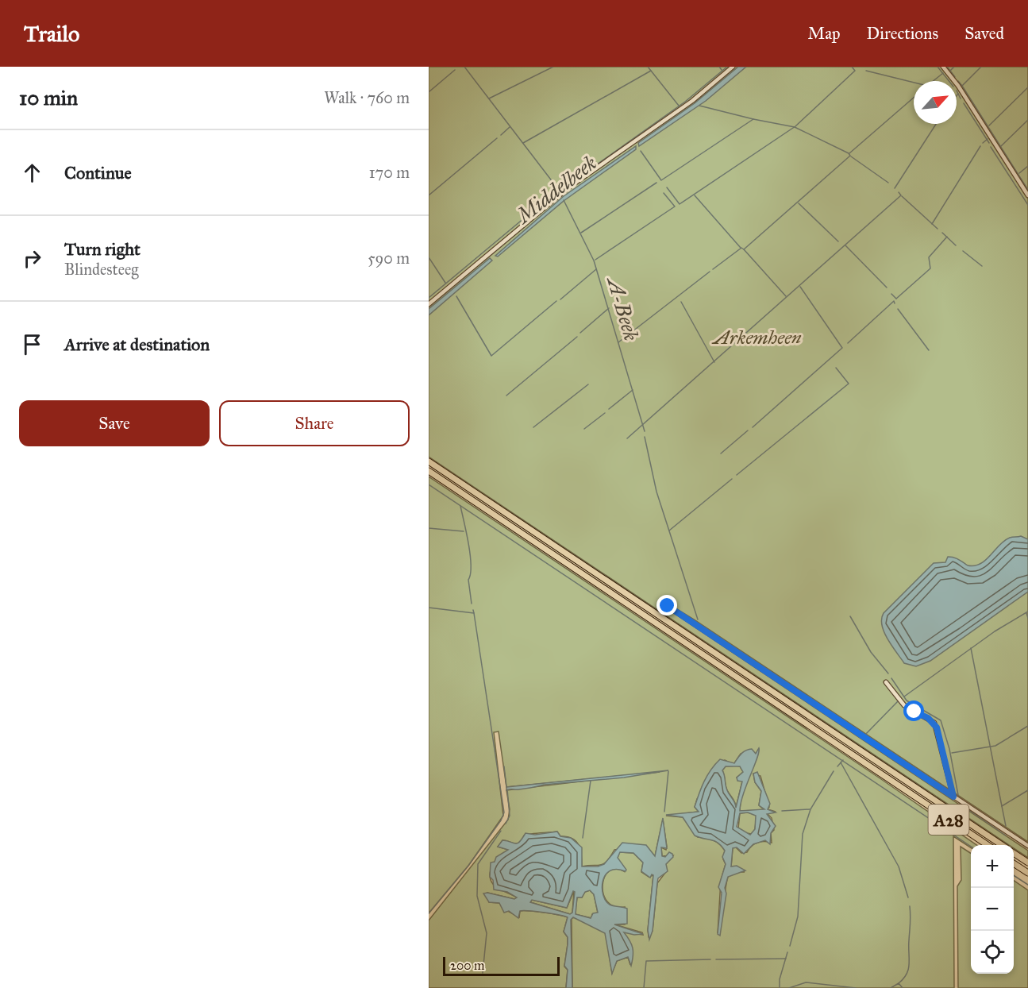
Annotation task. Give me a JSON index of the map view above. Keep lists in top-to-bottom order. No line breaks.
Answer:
{"streets":{"highway":["A28"]},"water":["Middelbeek","A-Beek"],"parks":["Arkemheen"],"scale_bar":"200 m","north":"top right","page":{"header":"Trailo","nav":["Map","Directions","Saved"],"heading":["10 min","Walk · 760 m"],"list":[["Continue","170 m"],["Turn right","Blindesteeg","590 m"],"Arrive at destination"],"buttons":["Save","Share"],"map_buttons":["+","−"],"scale":"200 m"}}
